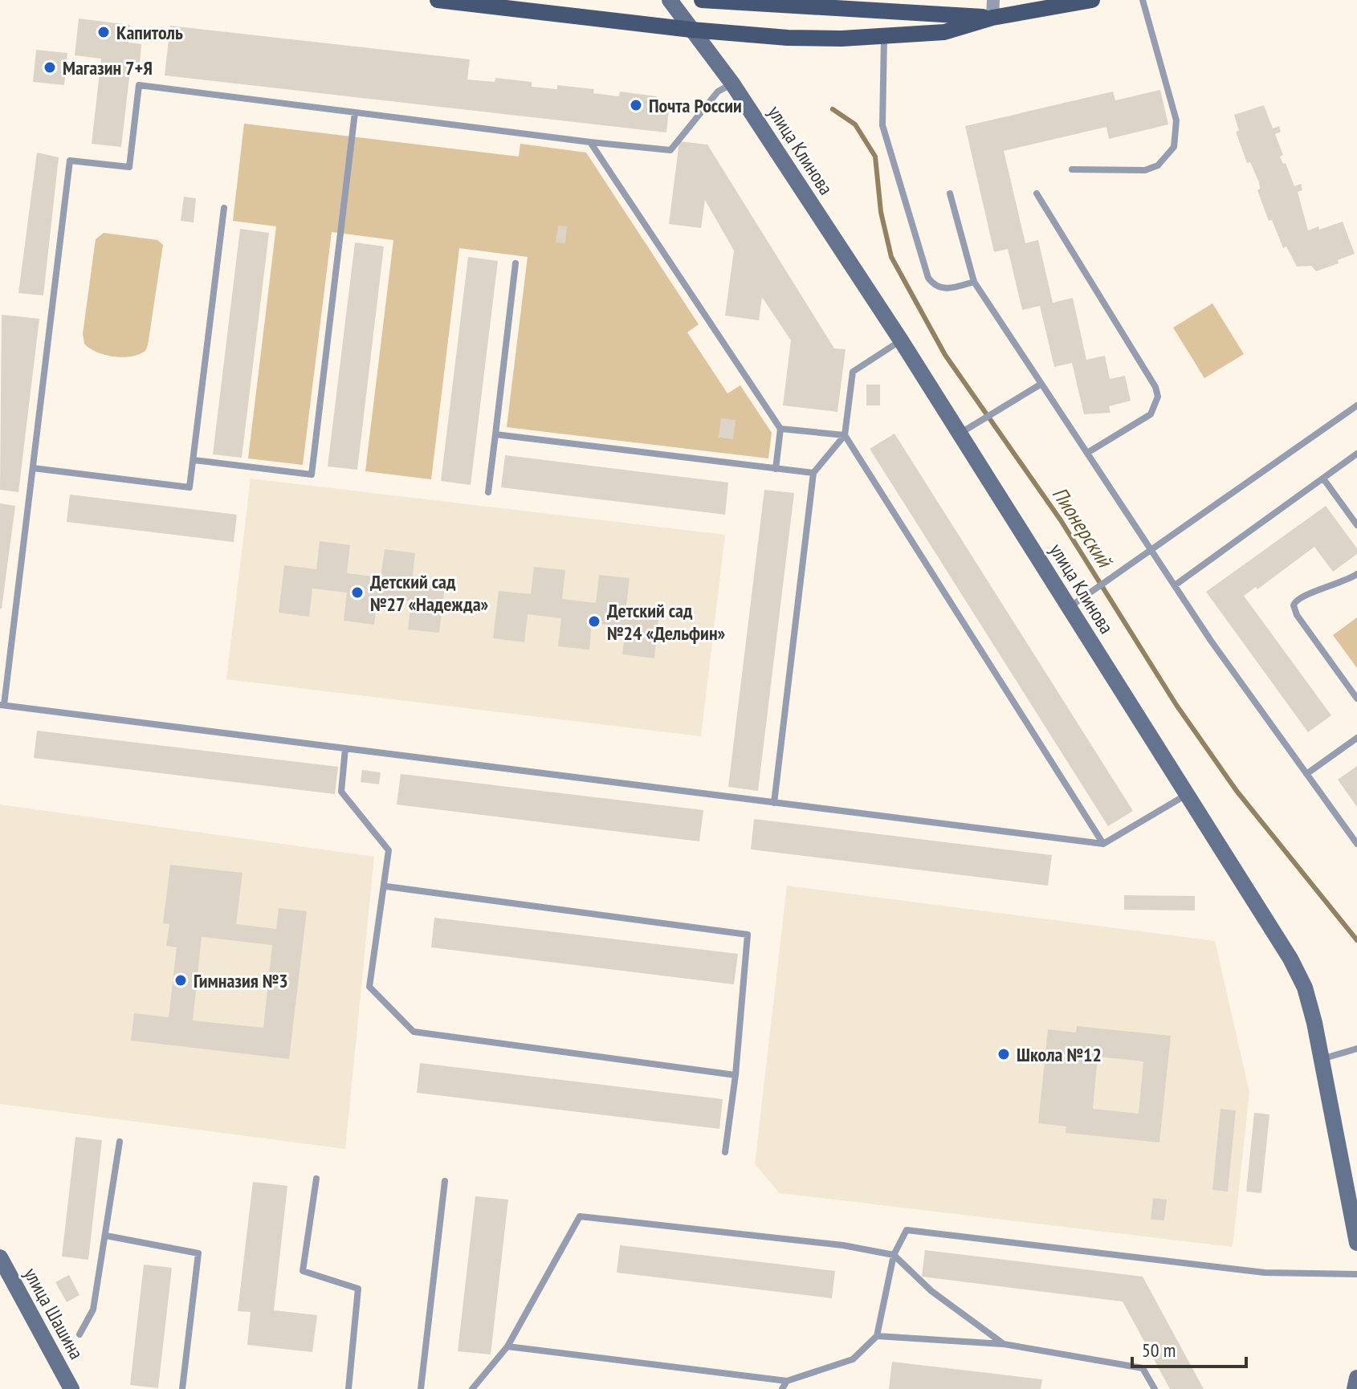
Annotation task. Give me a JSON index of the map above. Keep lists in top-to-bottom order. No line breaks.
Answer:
{"streets":{"street":["улица Клинова","улица Шашина"]},"water":["Пионерский"],"places":["Капитоль","Магазин 7+Я","Почта России","Детский сад №27 «Надежда»","Детский сад №24 «Дельфин»","Гимназия №3","Школа №12"],"scale_bar":"50 m"}
